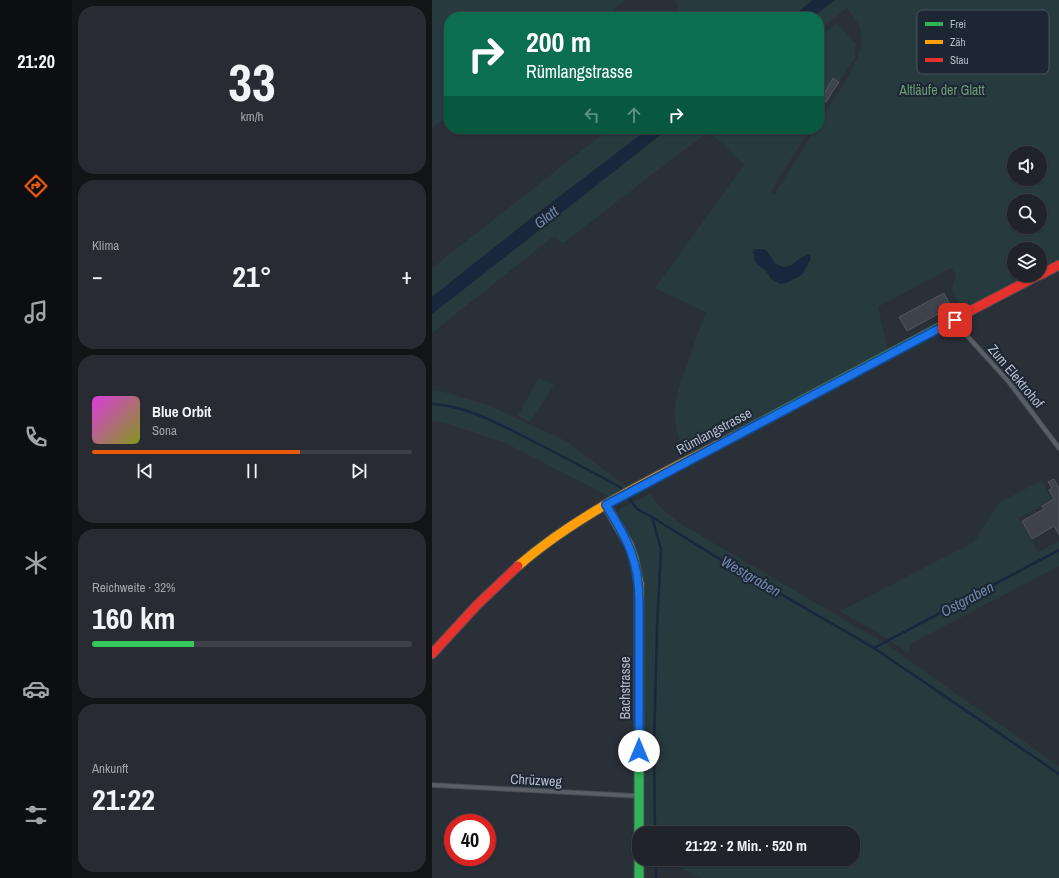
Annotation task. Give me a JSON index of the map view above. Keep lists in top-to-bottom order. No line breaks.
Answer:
{"streets":{"street":["Rümlangstrasse","Bachstrasse"],"lane":["Zum Elektrohof","Chrüzweg"]},"crossings":[["Zum Elektrohof","Rümlangstrasse"],["Rümlangstrasse","Bachstrasse"],["Bachstrasse","Chrüzweg"]],"water":["Glatt","Westgraben","Ostgraben"],"parks":["Altläufe der Glatt"],"legend":["Frei","Zäh","Stau"],"page":{"tabs":"21:20","tile":[["33","km/h"],"Klima",["Reichweite · 32%","160 km"],["Ankunft","21:22"]],"turn":["200 m","Rümlangstrasse"],"heat":["−","21°","+"],"song":["Blue Orbit","Sona"],"limit":"40","trip":"21:22 · 2 Min. · 520 m"}}
